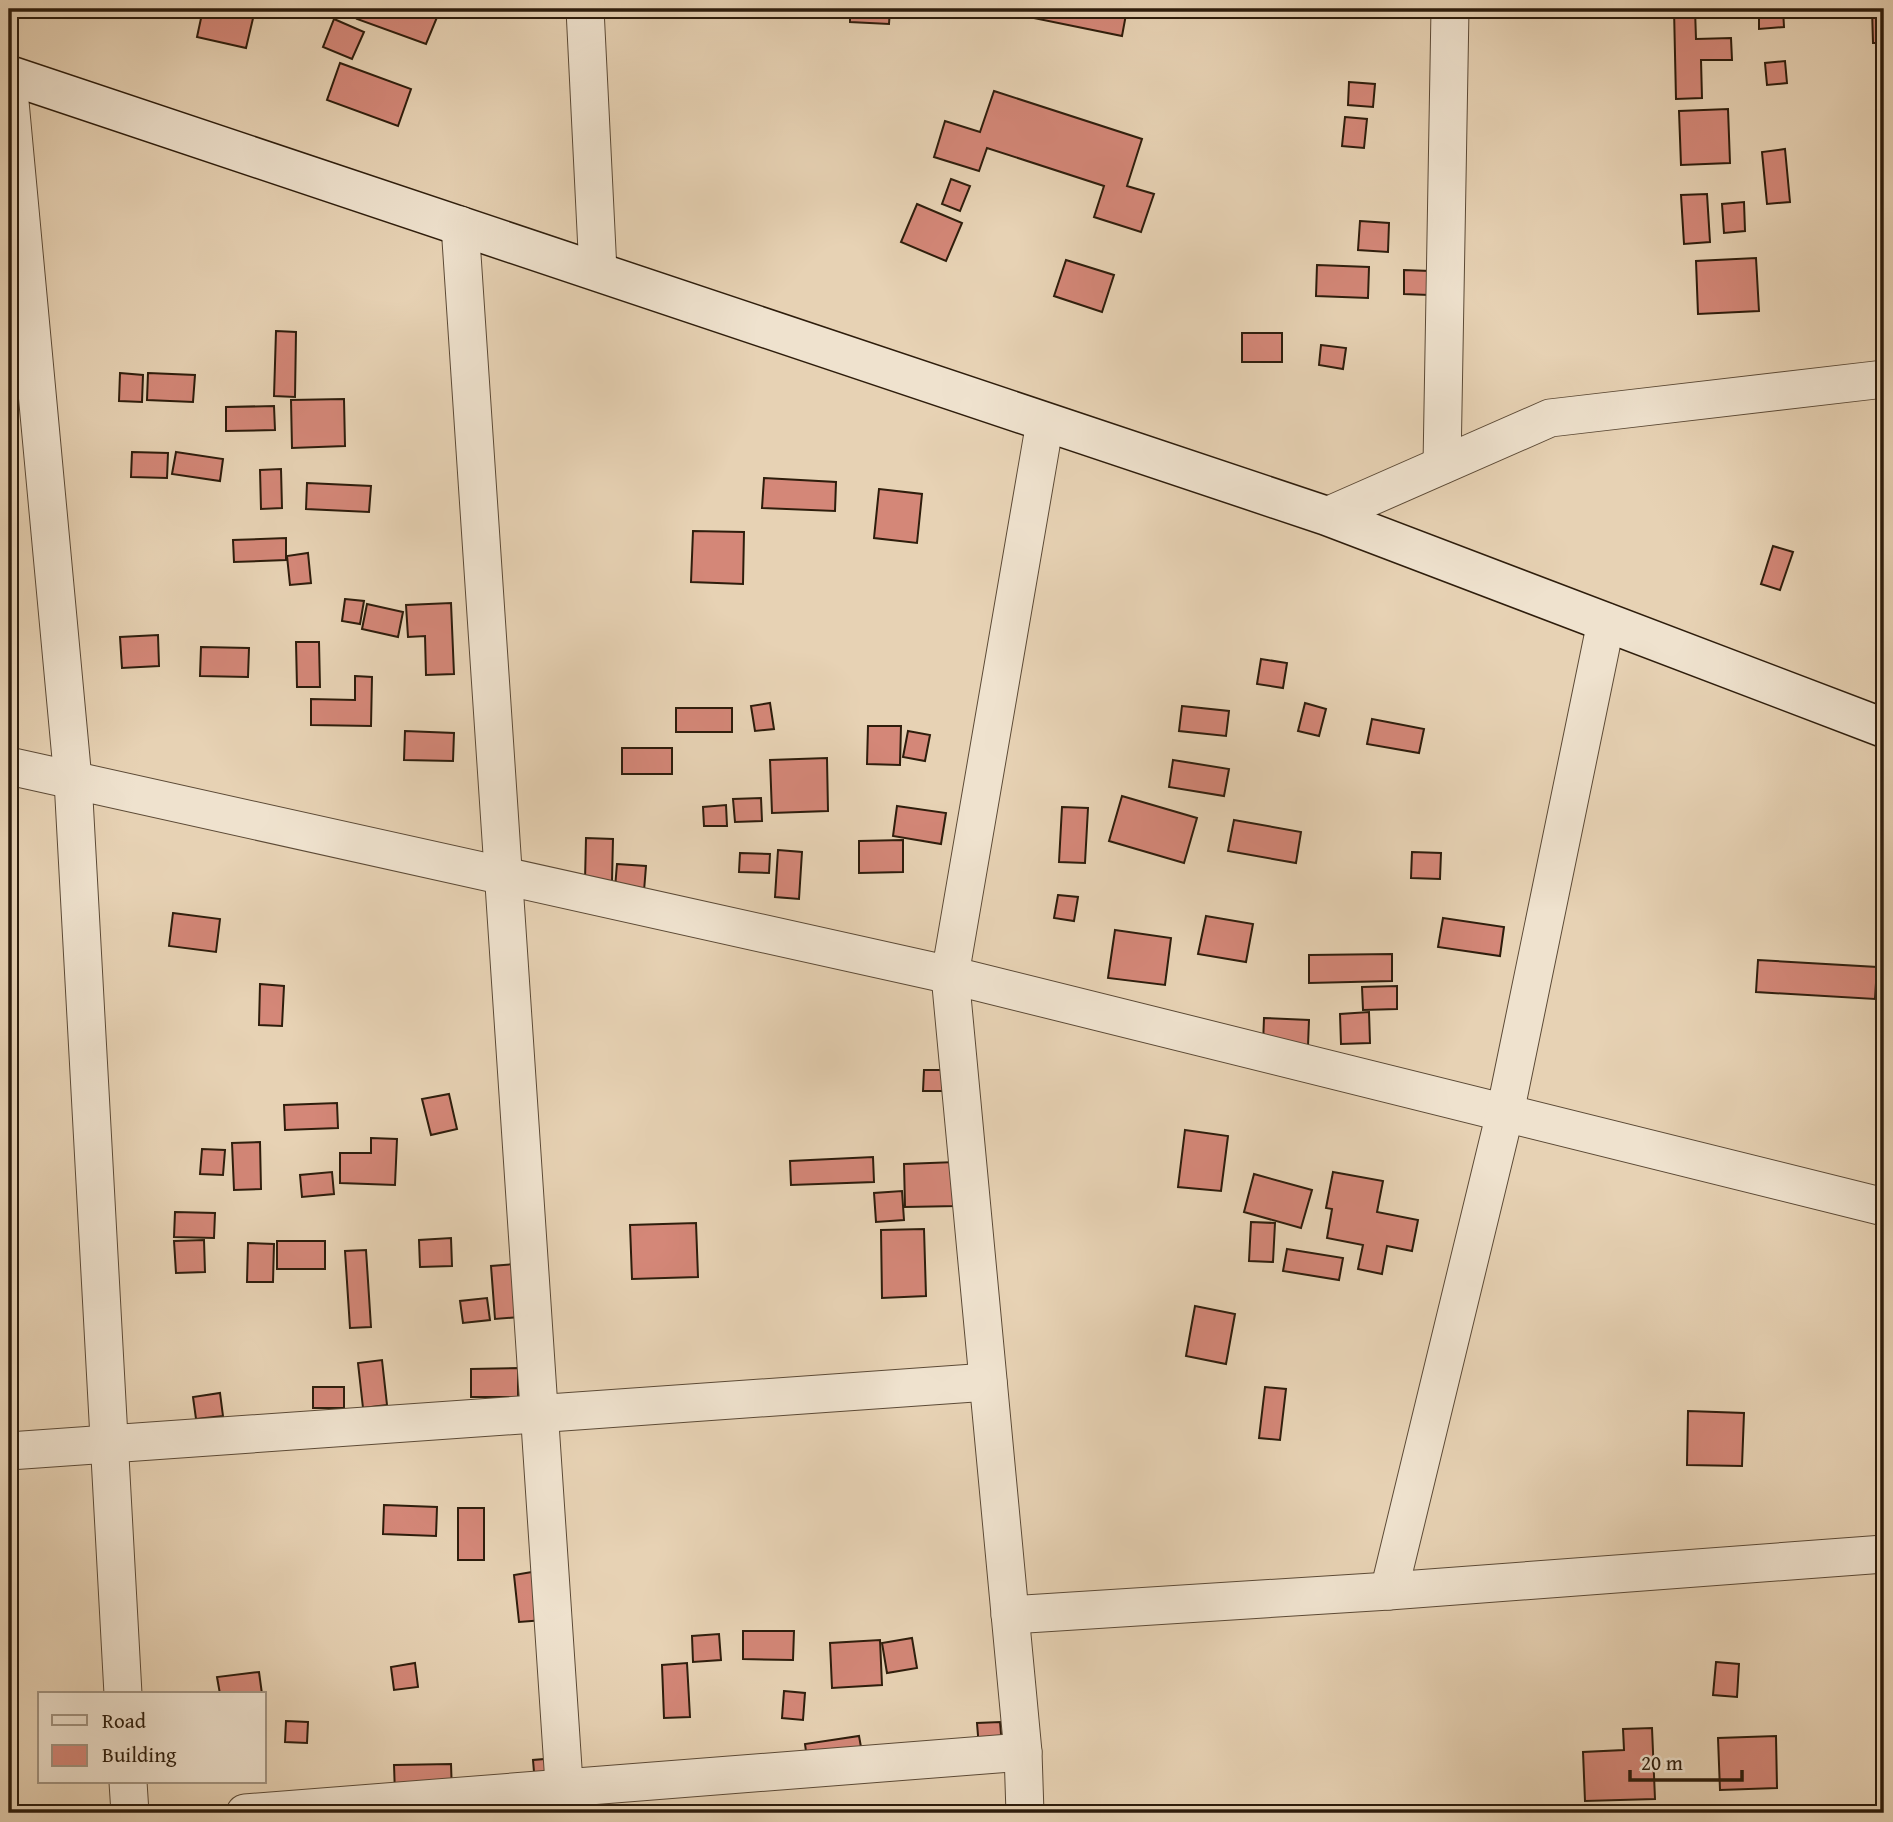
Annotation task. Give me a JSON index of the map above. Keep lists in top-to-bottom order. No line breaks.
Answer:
{"legend":["Road","Building"],"scale_bar":"20 m"}
